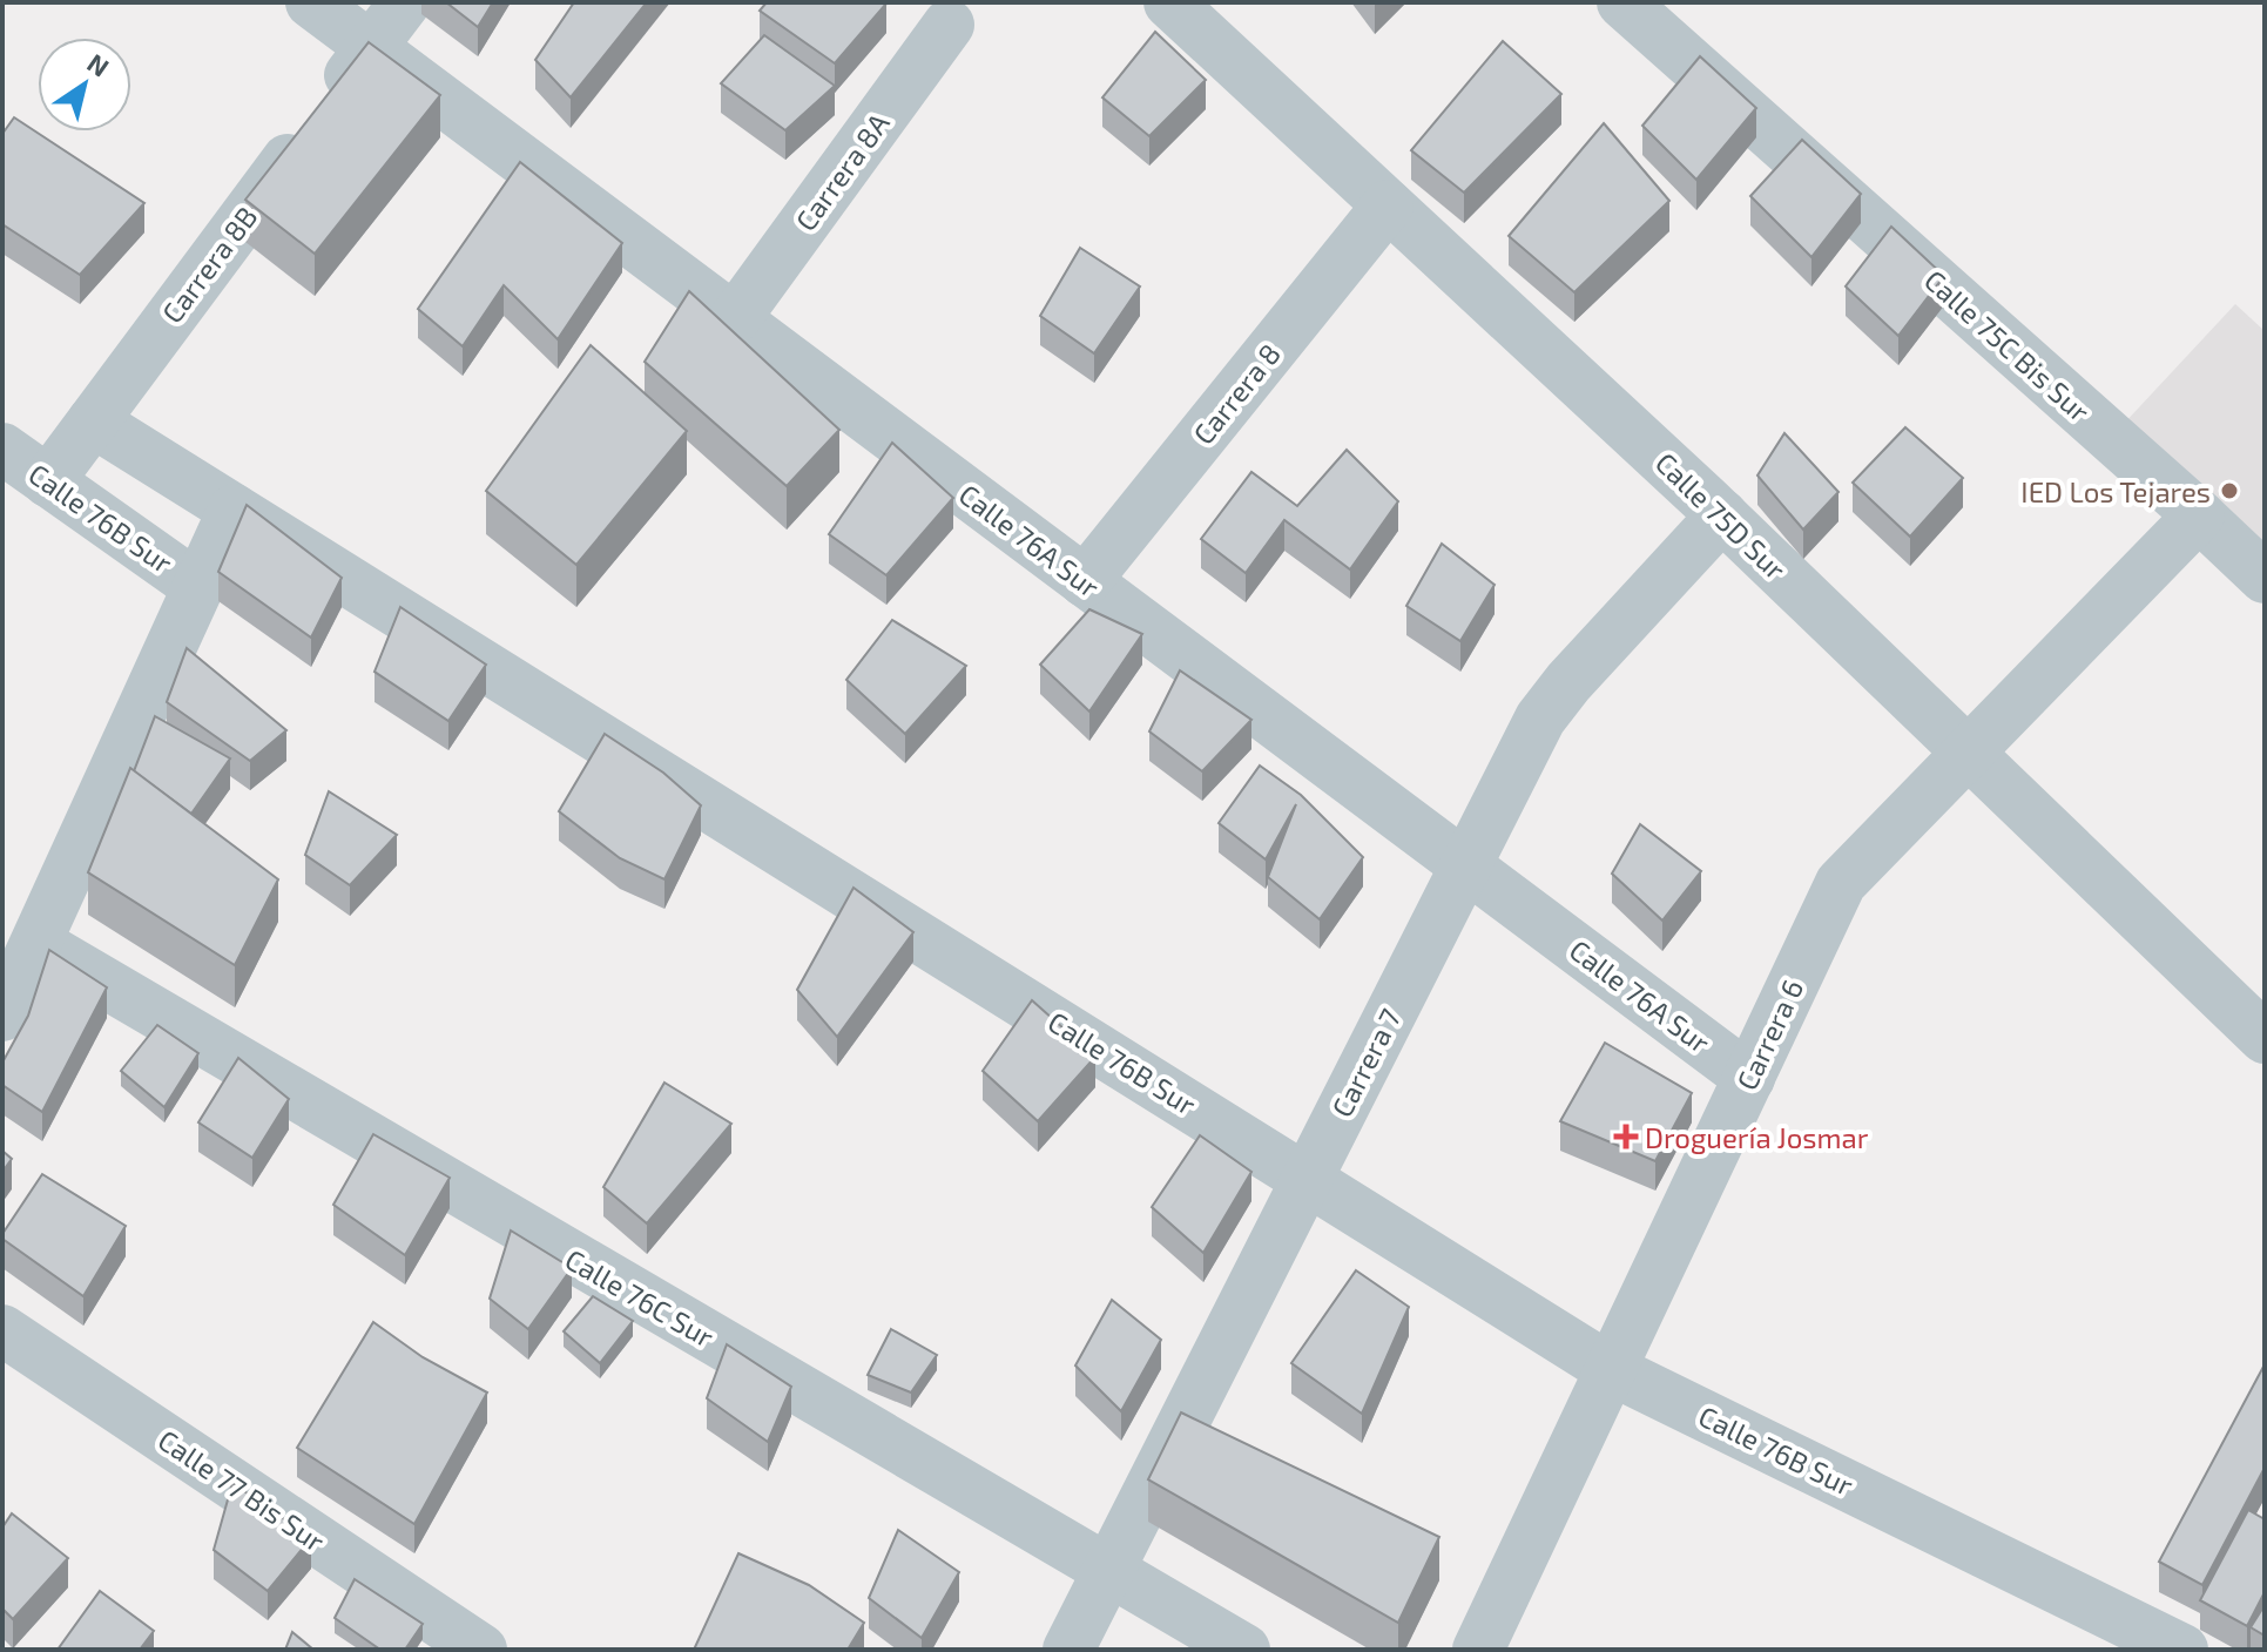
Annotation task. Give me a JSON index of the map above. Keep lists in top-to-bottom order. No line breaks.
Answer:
{"streets":{"street":["Carrera 8A","Carrera 8B","Calle 75C Bis Sur","Carrera 8","Calle 75D Sur","Calle 76B Sur","Calle 76A Sur","Carrera 6","Carrera 7","Calle 76C Sur","Calle 77 Bis Sur"]},"crossings":[["Carrera 8A","Calle 76A Sur"],["Carrera 8B","Calle 76B Sur"],["Carrera 8B","Calle 76A Sur"],["Calle 75C Bis Sur","Carrera 6"],["Carrera 8","Calle 75D Sur"],["Carrera 8","Calle 76A Sur"],["Calle 75D Sur","Carrera 6"],["Calle 75D Sur","Carrera 7"],["Calle 76B Sur","Carrera 6"],["Calle 76B Sur","Carrera 7"],["Calle 76A Sur","Carrera 6"],["Calle 76A Sur","Carrera 7"],["Carrera 7","Calle 76C Sur"]],"places":{"other":["IED Los Tejares"],"health":["Droguería Josmar"]},"north":"top right"}
